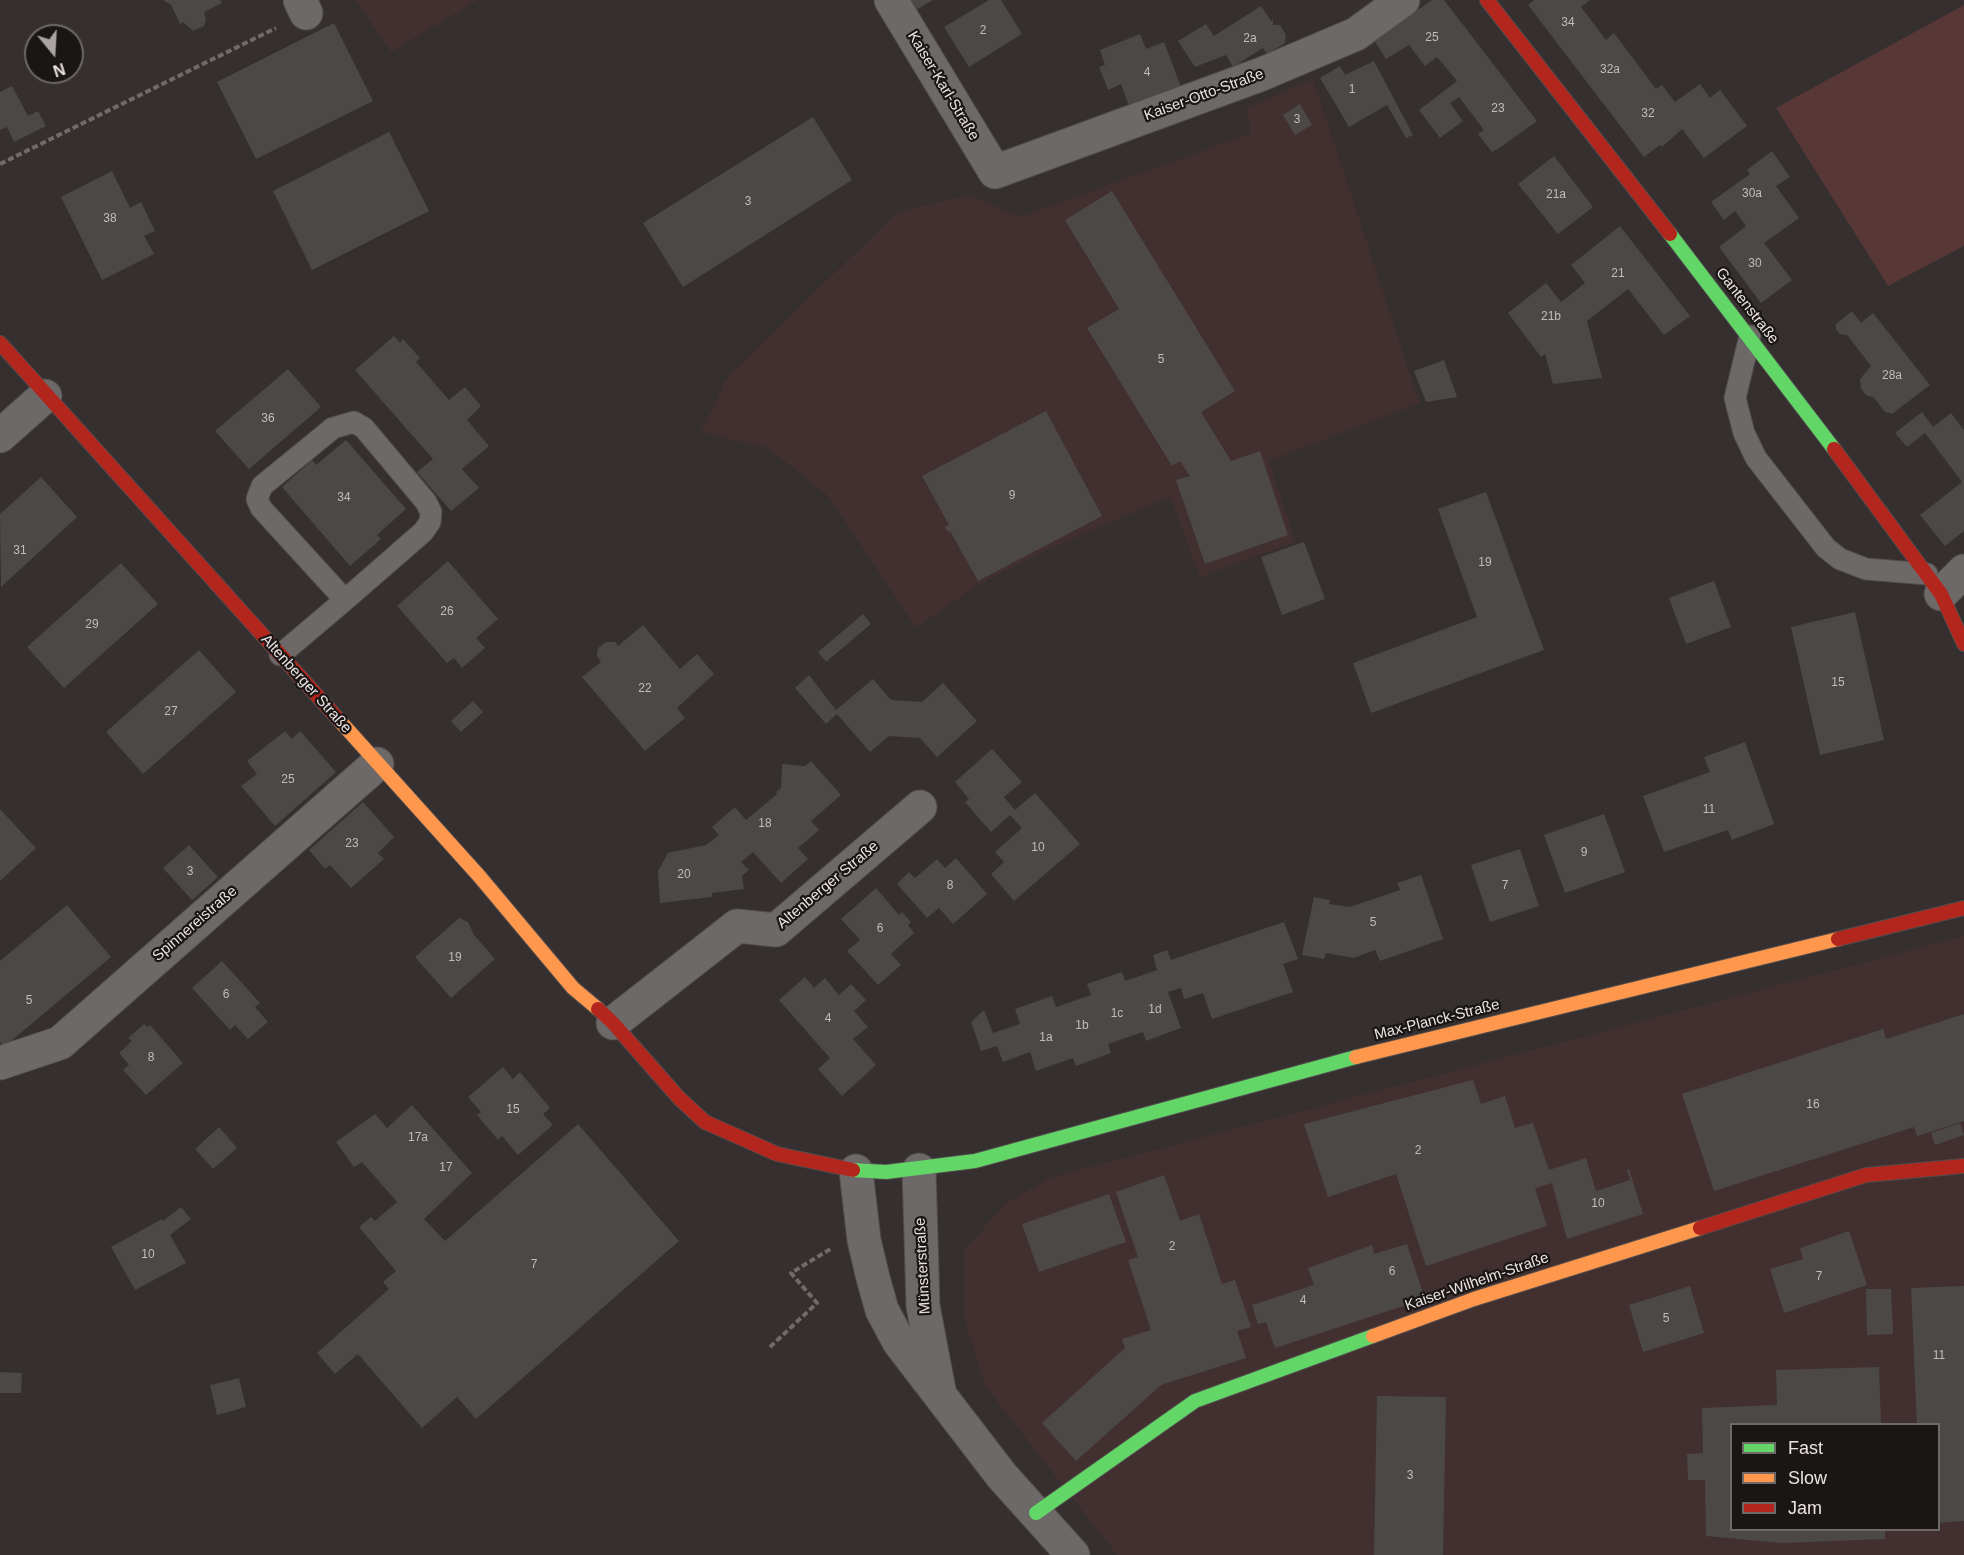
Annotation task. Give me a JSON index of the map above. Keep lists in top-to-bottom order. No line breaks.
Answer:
{"streets":{"main road":["Gantenstraße","Altenberger Straße","Max-Planck-Straße","Kaiser-Wilhelm-Straße"],"street":["Kaiser-Karl-Straße","Kaiser-Otto-Straße","Spinnereistraße","Münsterstraße"]},"crossings":[["Kaiser-Karl-Straße","Kaiser-Otto-Straße"],["Altenberger Straße","Spinnereistraße"],["Altenberger Straße","Max-Planck-Straße"],["Altenberger Straße","Münsterstraße"],["Max-Planck-Straße","Münsterstraße"],["Münsterstraße","Kaiser-Wilhelm-Straße"]],"house_numbers":["34","2","25","2a","32a","4","1","23","32","3","30a","21a","3","38","30","21","21b","5","28a","36","9","34","31","19","26","29","15","22","27","25","11","18","23","10","9","3","20","8","7","5","6","19","6","5","1d","1c","4","1b","1a","8","16","15","17a","2","17","10","2","10","7","6","7","4","5","11","3"],"legend":["Fast","Slow","Jam"],"north":"bottom"}
